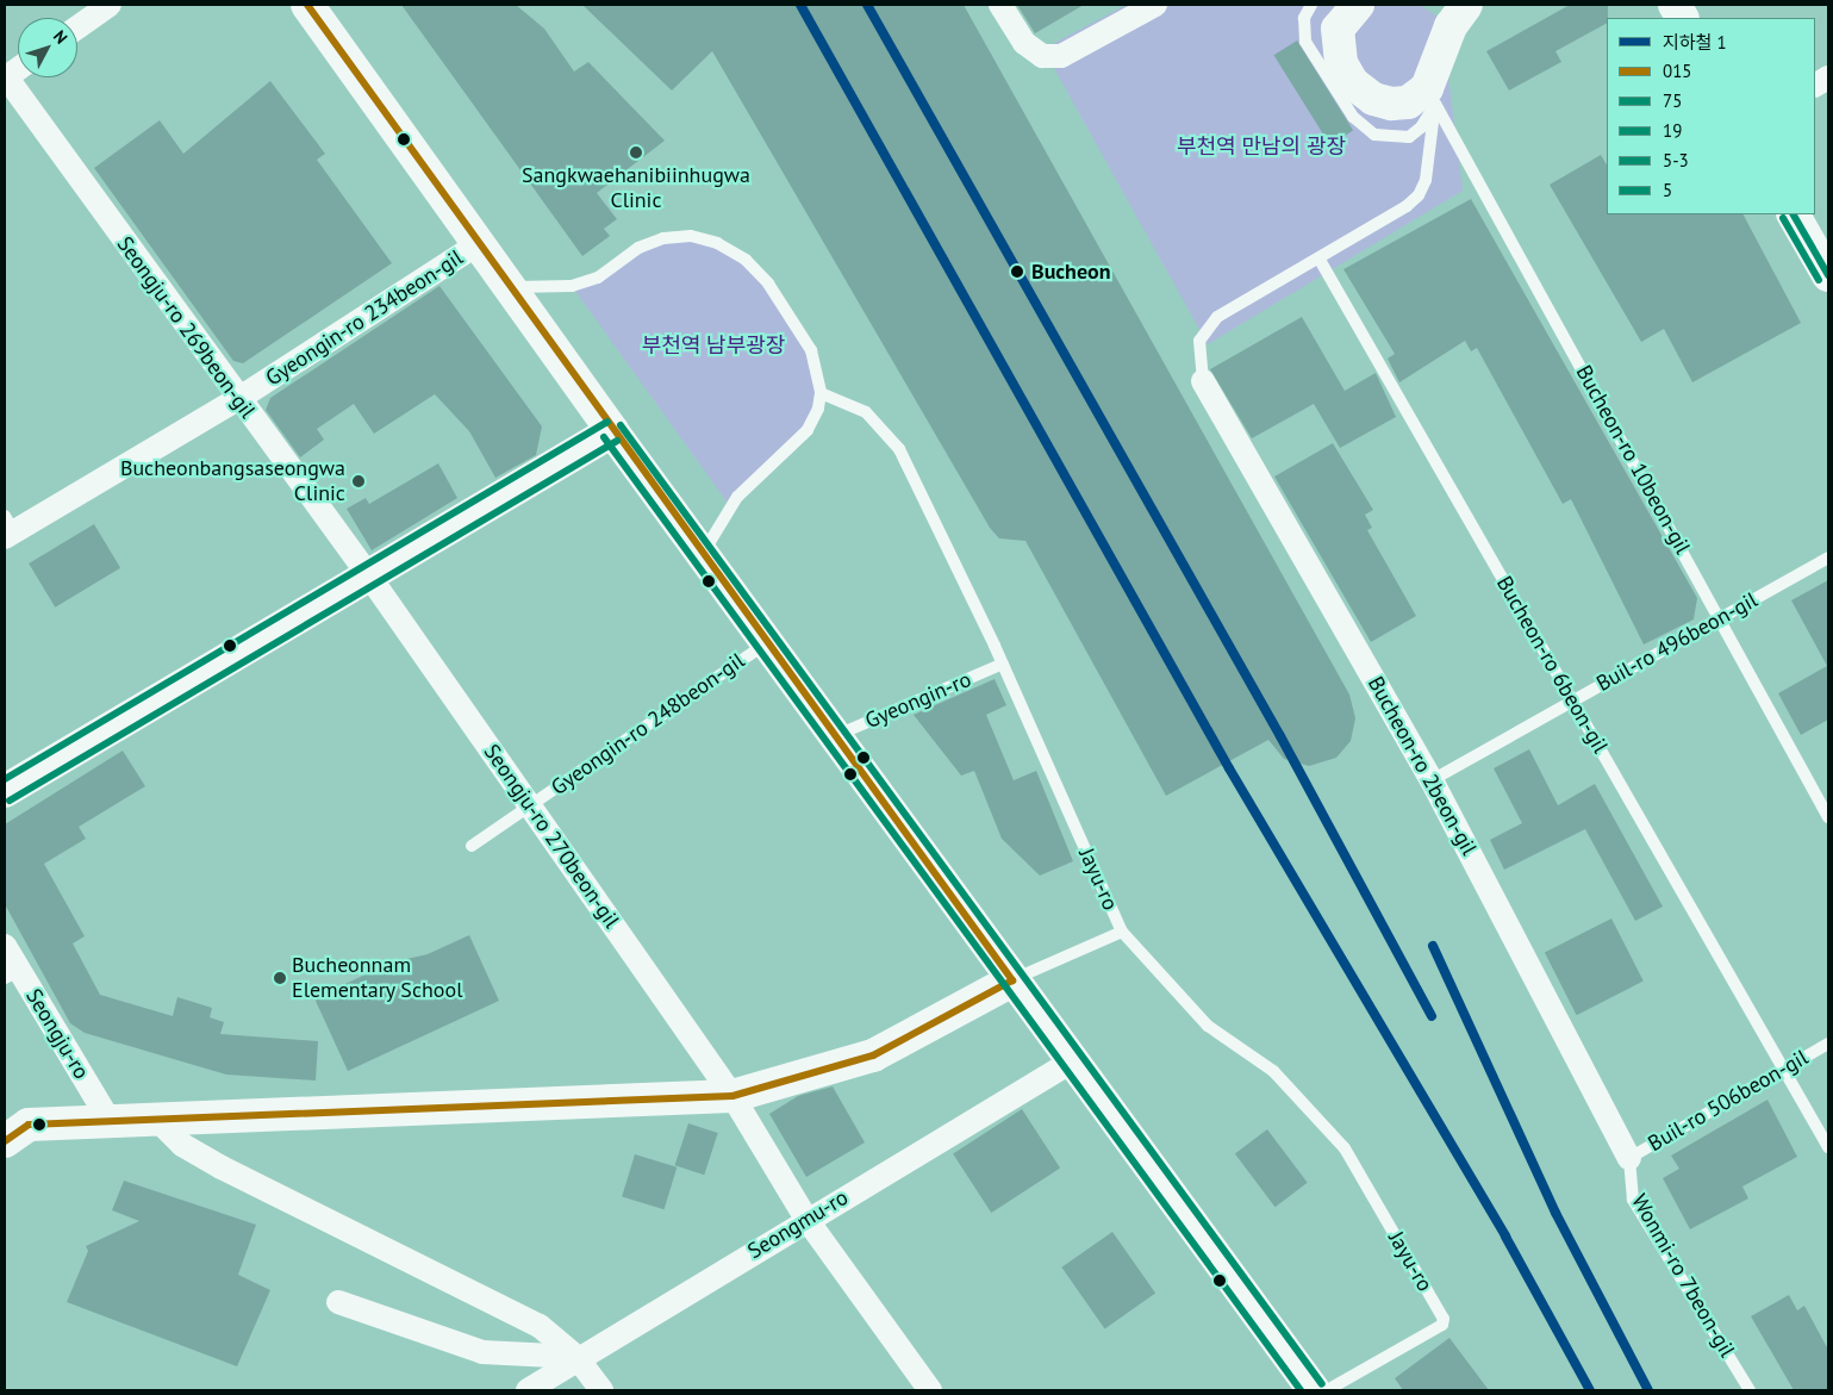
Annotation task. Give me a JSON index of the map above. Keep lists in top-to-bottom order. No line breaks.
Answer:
{"streets":{"street":["Gyeongin-ro 234beon-gil","Seongju-ro 269beon-gil","Gyeongin-ro","Bucheon-ro 2beon-gil","Seongju-ro 270beon-gil","Seongju-ro","Seongmu-ro"],"lane":["Bucheon-ro 10beon-gil","Buil-ro 496beon-gil","Bucheon-ro 6beon-gil","Gyeongin-ro 248beon-gil","Jayu-ro","Buil-ro 506beon-gil","Wonmi-ro 7beon-gil"]},"crossings":[["Gyeongin-ro 234beon-gil","Seongju-ro 269beon-gil"],["Gyeongin-ro 234beon-gil","Gyeongin-ro"],["Seongju-ro 269beon-gil","Seongju-ro 270beon-gil"],["Bucheon-ro 10beon-gil","Buil-ro 496beon-gil"],["Buil-ro 496beon-gil","Bucheon-ro 6beon-gil"],["Buil-ro 496beon-gil","Bucheon-ro 2beon-gil"],["Bucheon-ro 6beon-gil","Buil-ro 506beon-gil"],["Gyeongin-ro","Gyeongin-ro 248beon-gil"],["Gyeongin-ro","Jayu-ro"],["Gyeongin-ro","Seongmu-ro"],["Gyeongin-ro 248beon-gil","Seongju-ro 270beon-gil"],["Bucheon-ro 2beon-gil","Buil-ro 506beon-gil"],["Bucheon-ro 2beon-gil","Wonmi-ro 7beon-gil"],["Seongju-ro 270beon-gil","Seongmu-ro"],["Buil-ro 506beon-gil","Wonmi-ro 7beon-gil"]],"parks":["부천역 만남의 광장","부천역 남부광장"],"places":["Sangkwaehanibiinhugwa Clinic","Bucheon","Bucheonbangsaseongwa Clinic","Bucheonnam Elementary School"],"lines":["metro line 1","transit line 015","transit line 5-3","transit line 5","transit line 19","transit line 75"],"legend":["지하철 1","015","75","19","5-3","5"],"north":"top right"}
